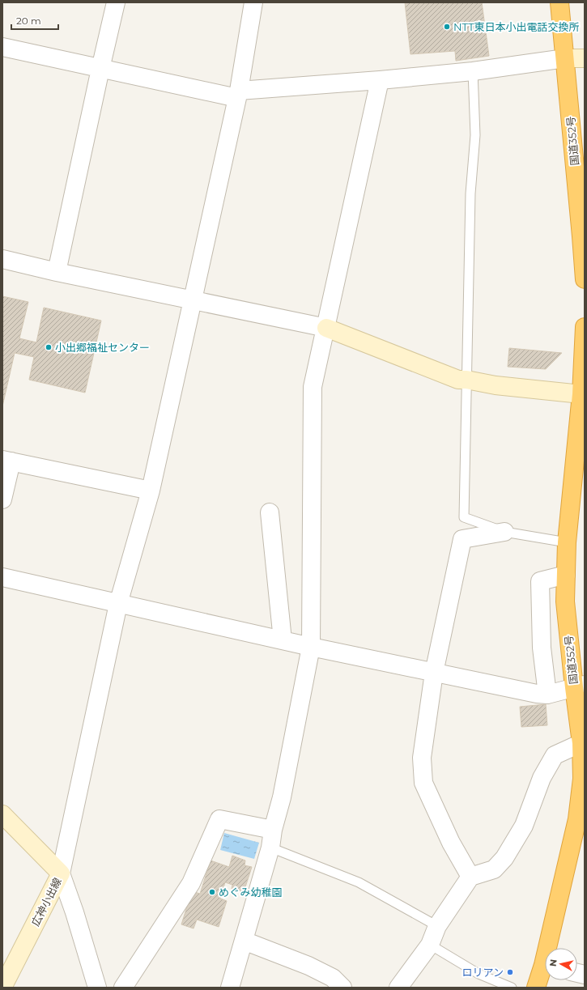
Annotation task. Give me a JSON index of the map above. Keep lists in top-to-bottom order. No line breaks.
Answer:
{"streets":{"highway":["国道352号"],"street":["広神小出線"]},"places":["NTT東日本小出電話交換所","小出郷福祉センター","めぐみ幼稚園","ロリアン"],"scale_bar":"20 m","north":"left"}
